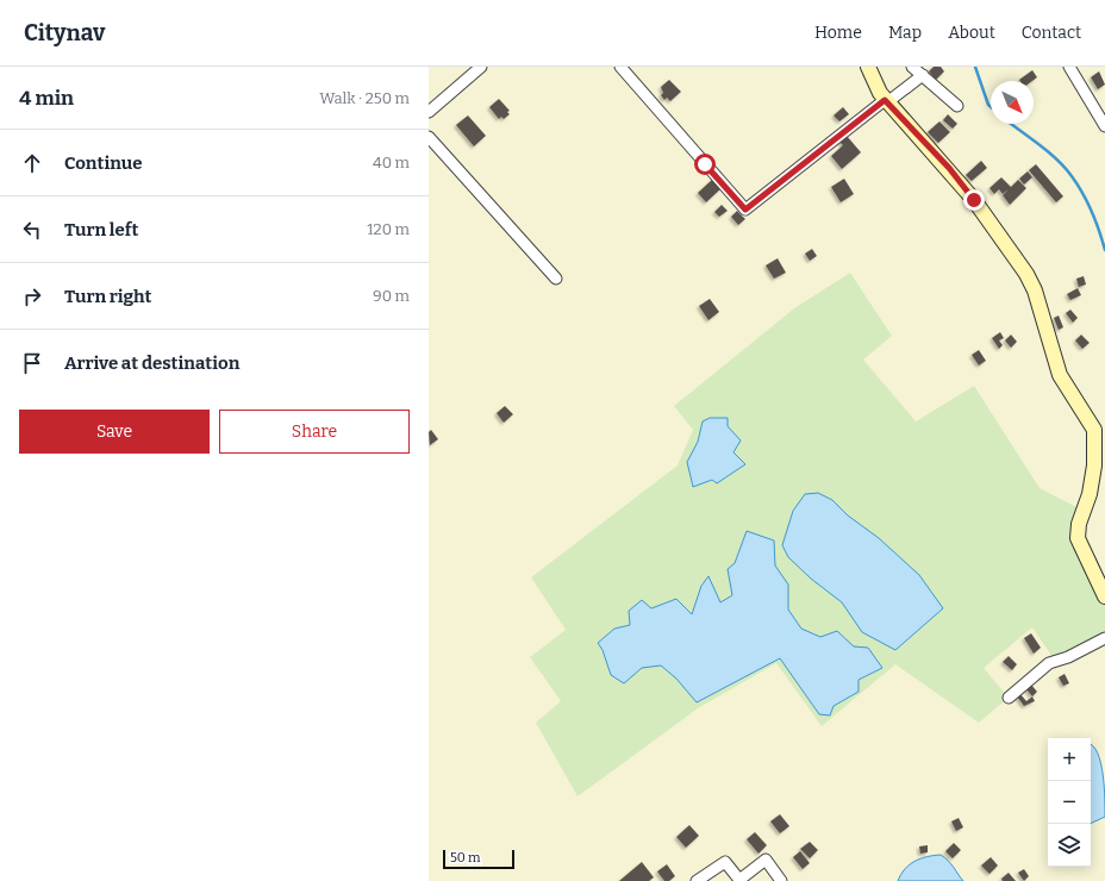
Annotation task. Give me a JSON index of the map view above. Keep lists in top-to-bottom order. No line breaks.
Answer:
{"scale_bar":"50 m","north":"bottom right","page":{"header":"Citynav","nav":["Home","Map","About","Contact"],"heading":["4 min","Walk · 250 m"],"list":[["Continue","40 m"],["Turn left","120 m"],["Turn right","90 m"],"Arrive at destination"],"buttons":["Save","Share"],"map_buttons":["+","−"],"scale":"50 m"}}
